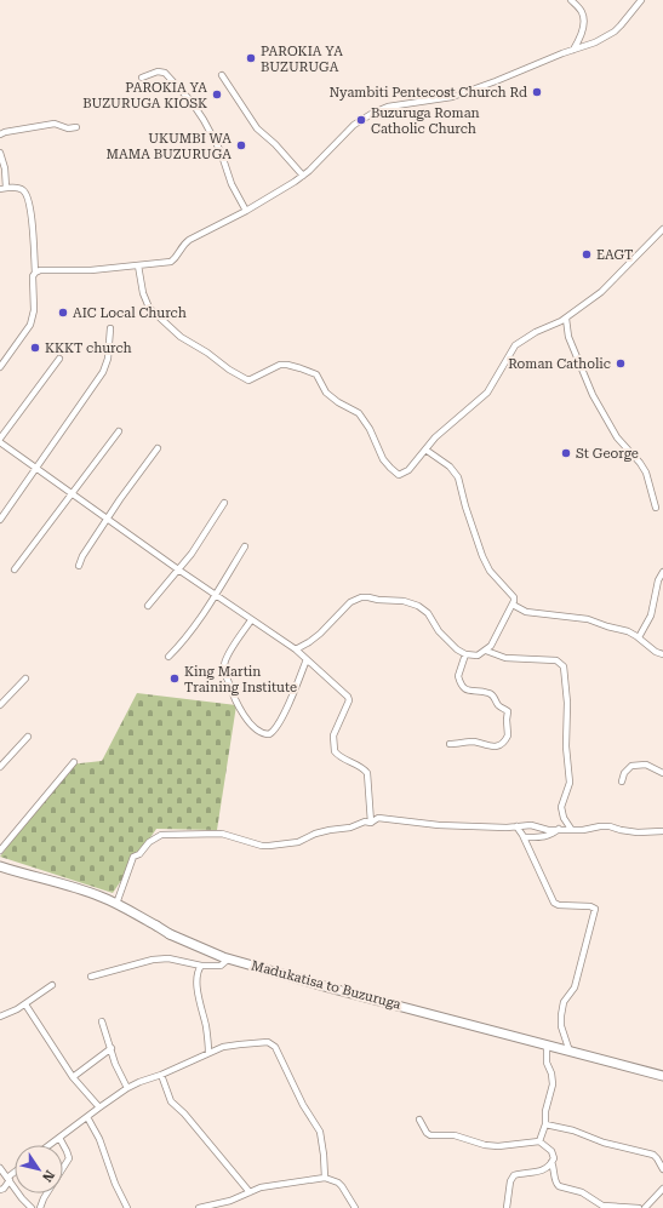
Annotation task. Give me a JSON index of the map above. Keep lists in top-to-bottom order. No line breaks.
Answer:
{"streets":{"main road":["Madukatisa to Buzuruga"]},"places":["PAROKIA YA BUZURUGA","Nyambiti Pentecost Church Rd","PAROKIA YA BUZURUGA KIOSK","Buzuruga Roman Catholic Church","UKUMBI WA MAMA BUZURUGA","EAGT","AIC Local Church","KKKT church","Roman Catholic","St George","King Martin Training Institute"],"north":"bottom right"}
